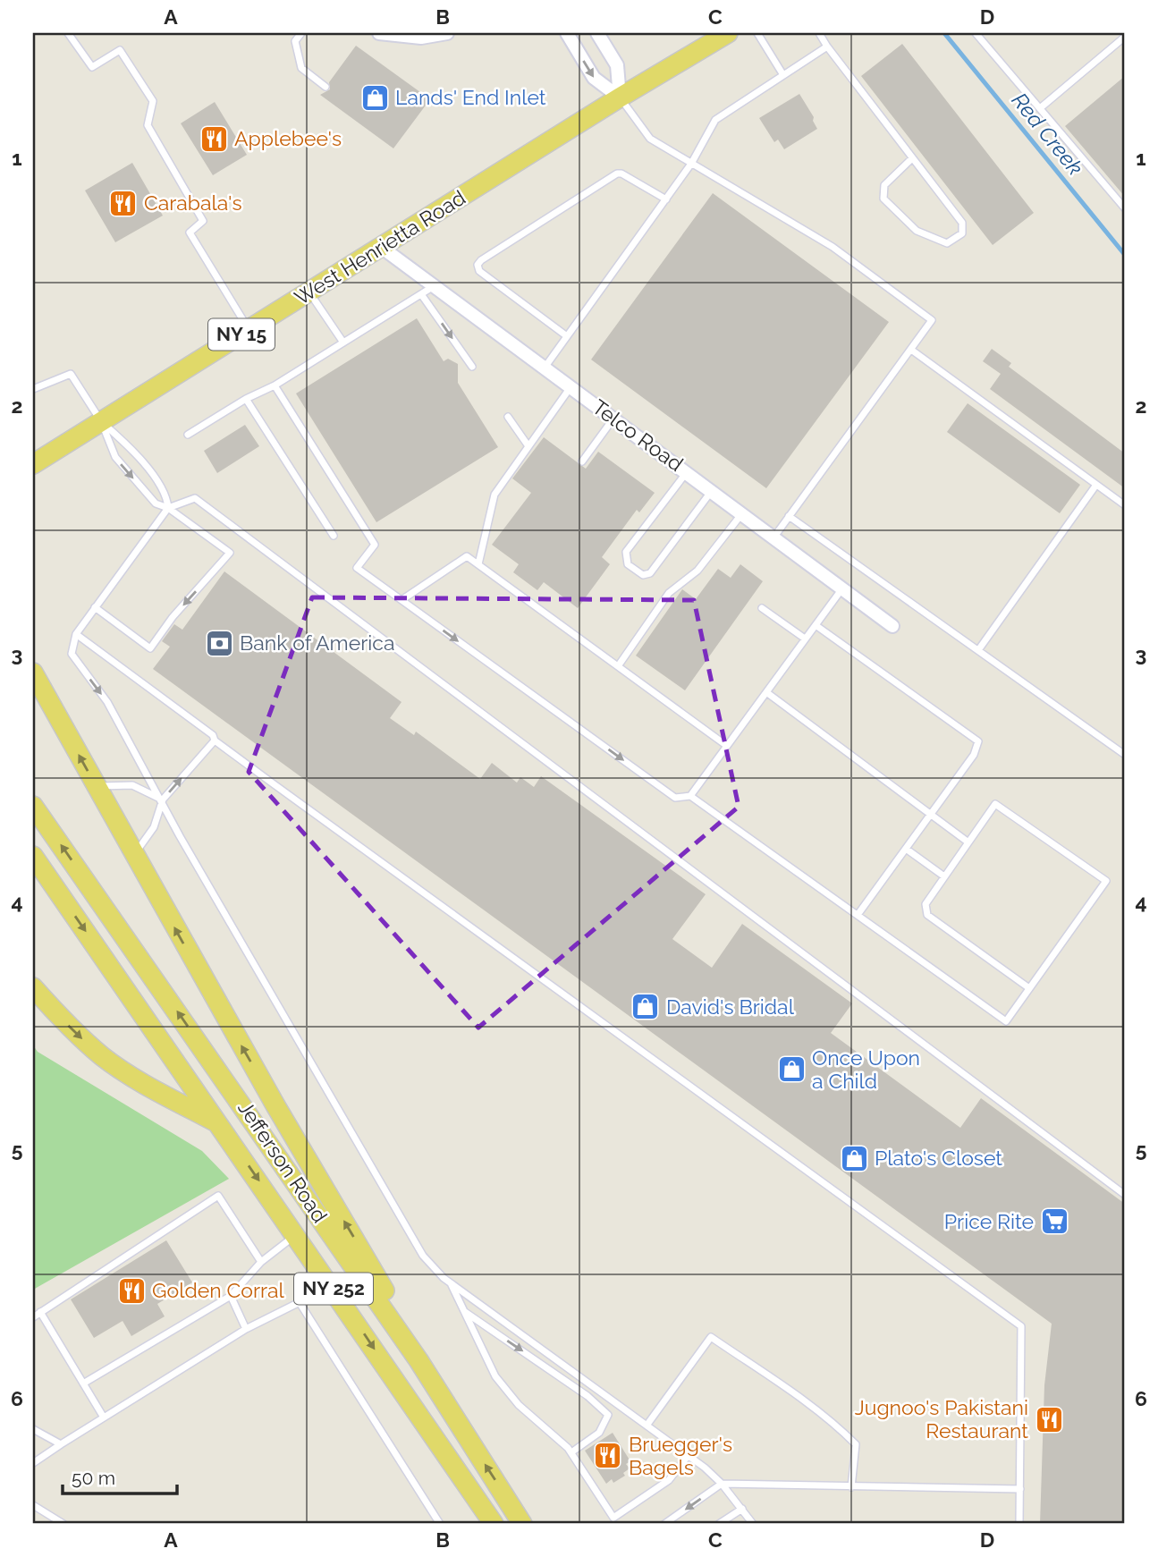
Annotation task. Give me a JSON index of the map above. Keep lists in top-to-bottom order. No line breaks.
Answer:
{"streets":{"main road":["West Henrietta Road","NY 15","Jefferson Road","NY 252"],"street":["Telco Road"]},"crossings":[["West Henrietta Road","Telco Road"]],"water":["Red Creek"],"places":{"shop":["Lands' End Inlet","David's Bridal","Once Upon a Child","Plato's Closet"],"restaurant":["Applebee's","Carabala's","Golden Corral","Jugnoo's Pakistani Restaurant","Bruegger's Bagels"],"bank":["Bank of America"],"supermarket":["Price Rite"]},"scale_bar":"50 m","grid":{"columns":["A","B","C","D"],"rows":["1","2","3","4","5","6"]}}
